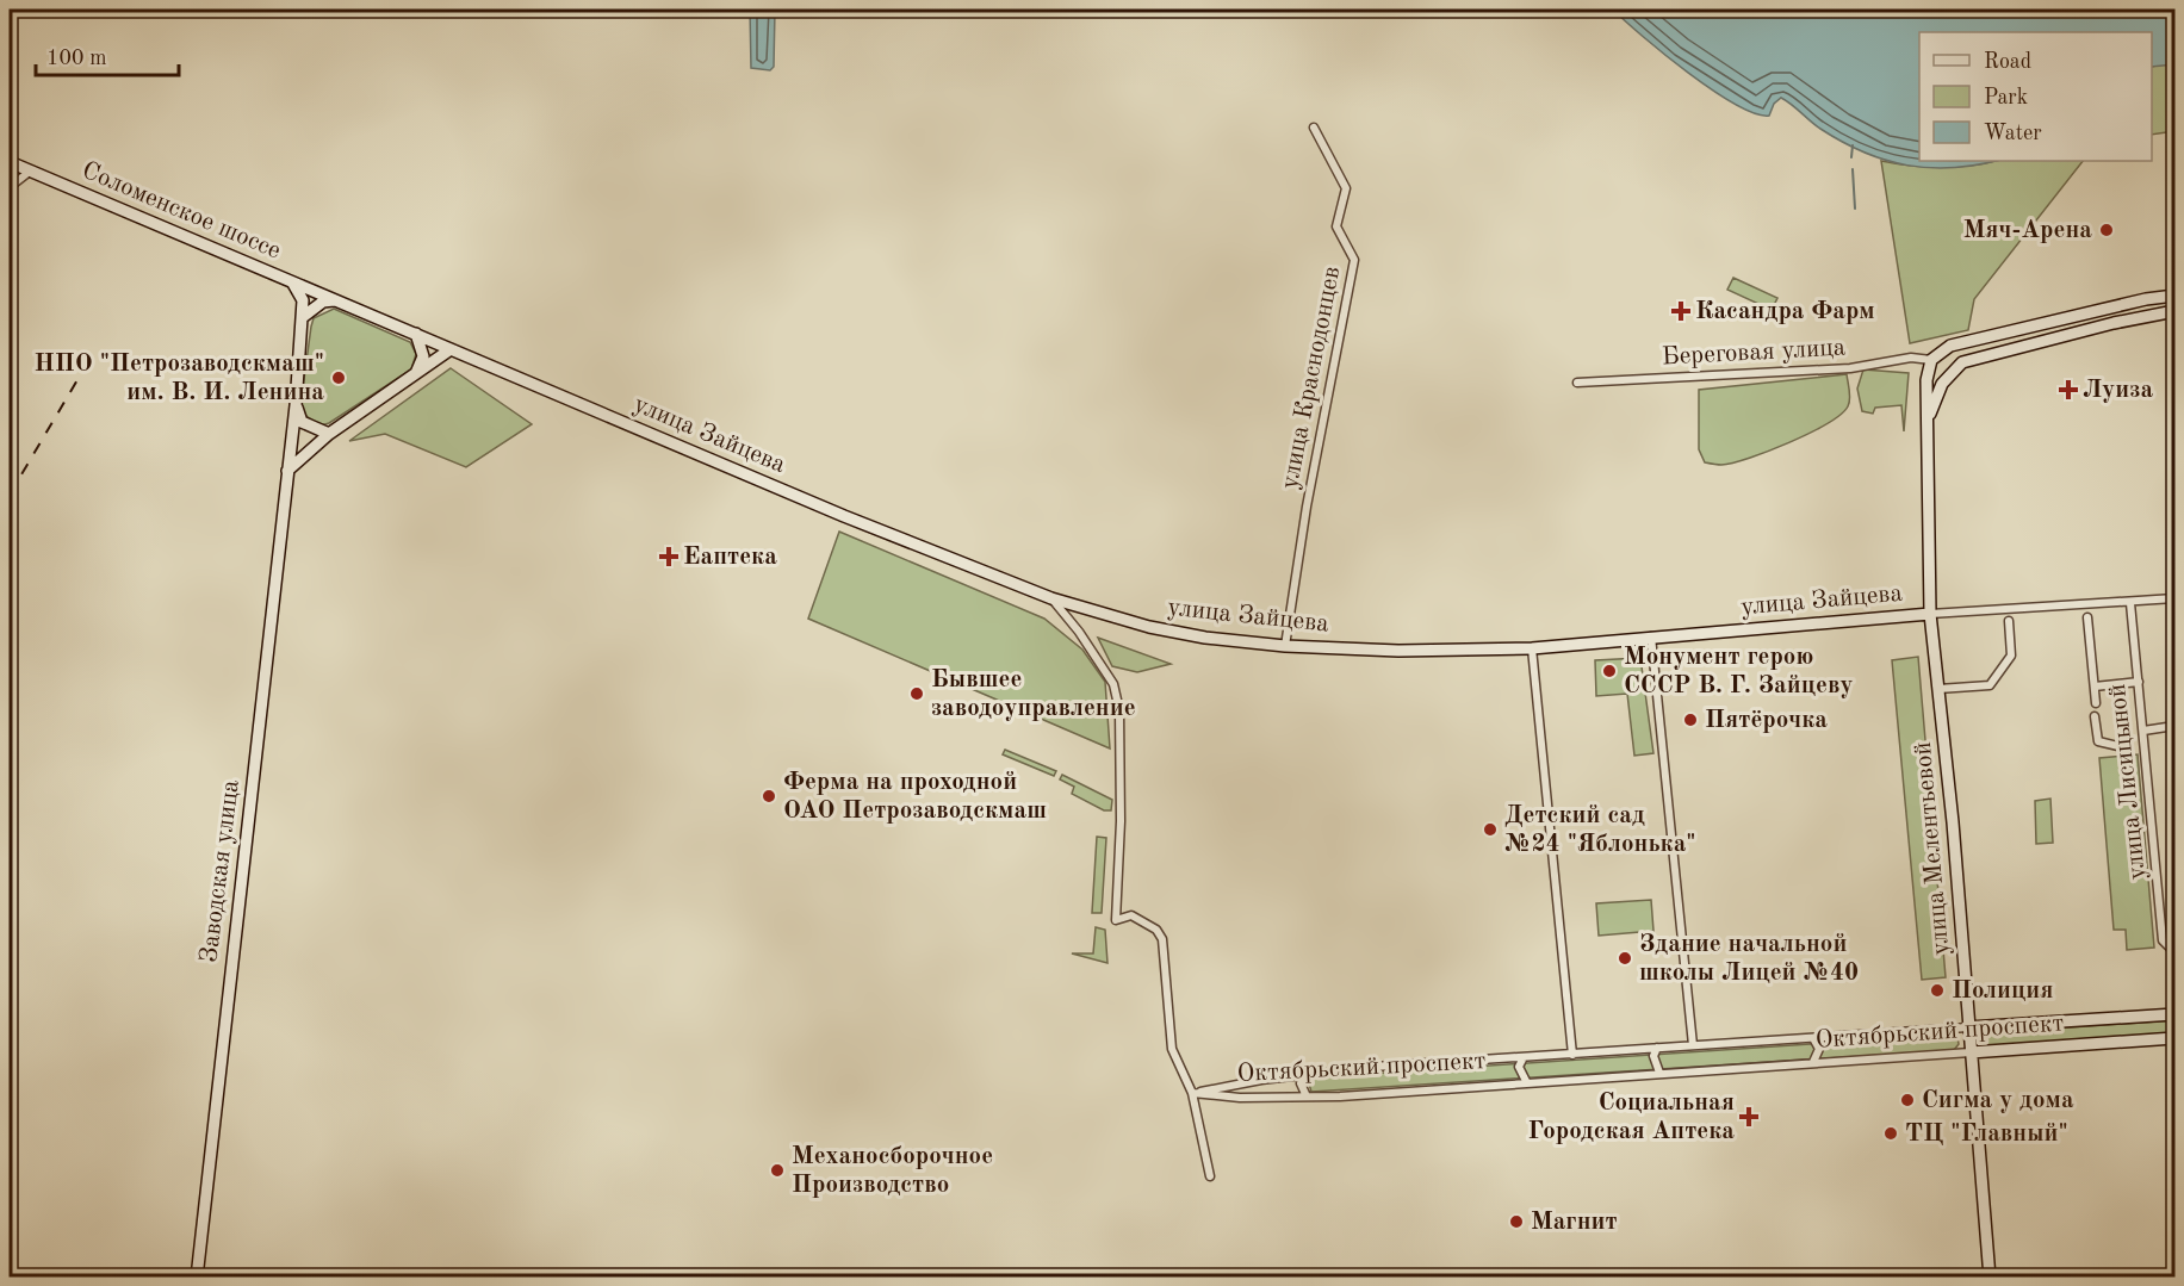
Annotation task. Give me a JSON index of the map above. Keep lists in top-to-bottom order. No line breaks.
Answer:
{"streets":{"main road":["Соломенское шоссе","улица Зайцева","улица Мелентьевой","Заводская улица","Октябрьский проспект"],"street":["Береговая улица","улица Краснодонцев","улица Лисицыной"]},"crossings":[["Соломенское шоссе","улица Зайцева"],["Береговая улица","улица Мелентьевой"],["улица Краснодонцев","улица Зайцева"],["улица Зайцева","улица Лисицыной"],["улица Зайцева","улица Мелентьевой"],["улица Мелентьевой","Октябрьский проспект"]],"places":{"other":["Мяч-Арена","НПО \"Петрозаводскмаш\" им. В. И. Ленина","Монумент герою СССР В. Г. Зайцеву","Бывшее заводоуправление","Пятёрочка","Ферма на проходной ОАО Петрозаводскмаш","Детский сад №24 \"Яблонька\"","Здание начальной школы Лицей №40","Полиция","Сигма у дома","ТЦ \"Главный\"","Механосборочное Производство","Магнит"],"health":["Касандра Фарм","Луиза","Еаптека","Социальная Городская Аптека"]},"legend":["Road","Park","Water"],"scale_bar":"100 m"}
